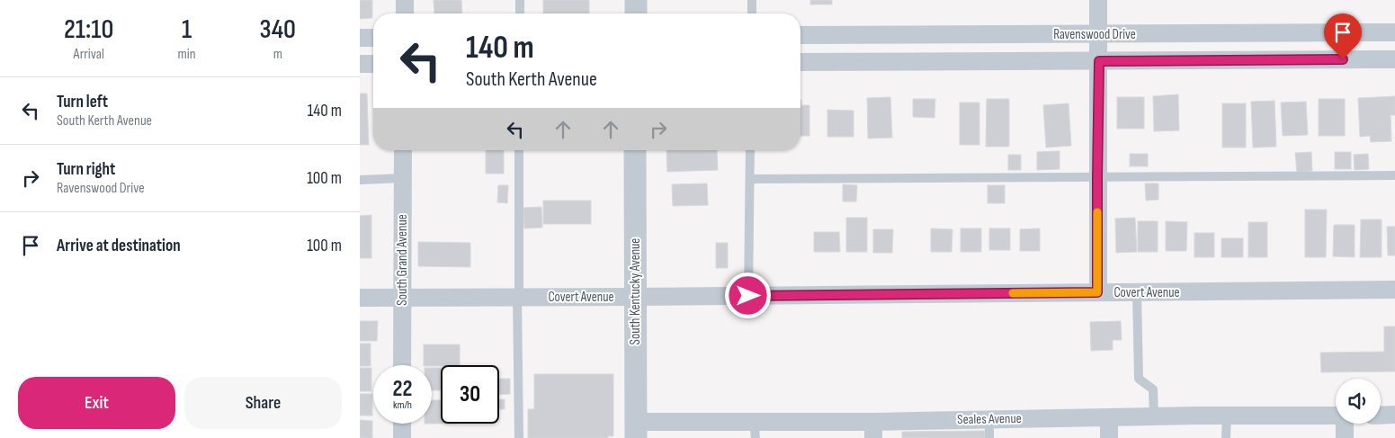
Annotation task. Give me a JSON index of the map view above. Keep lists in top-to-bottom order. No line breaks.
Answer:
{"streets":{"street":["Ravenswood Drive","South Grand Avenue","South Kentucky Avenue","Covert Avenue","Seales Avenue"]},"crossings":[["South Grand Avenue","Covert Avenue"],["South Kentucky Avenue","Covert Avenue"],["South Kentucky Avenue","Seales Avenue"]],"page":{"eta":["21:10","Arrival","1","min","340","m"],"turn":["140 m","South Kerth Avenue"],"list":[{"name":"Turn left","note":"South Kerth Avenue","value":"140 m"},{"name":"Turn right","note":"Ravenswood Drive","value":"100 m"},{"name":"Arrive at destination","value":"100 m"}],"speed":"22 km/h","limit":"30","buttons":["Exit","Share"]}}
